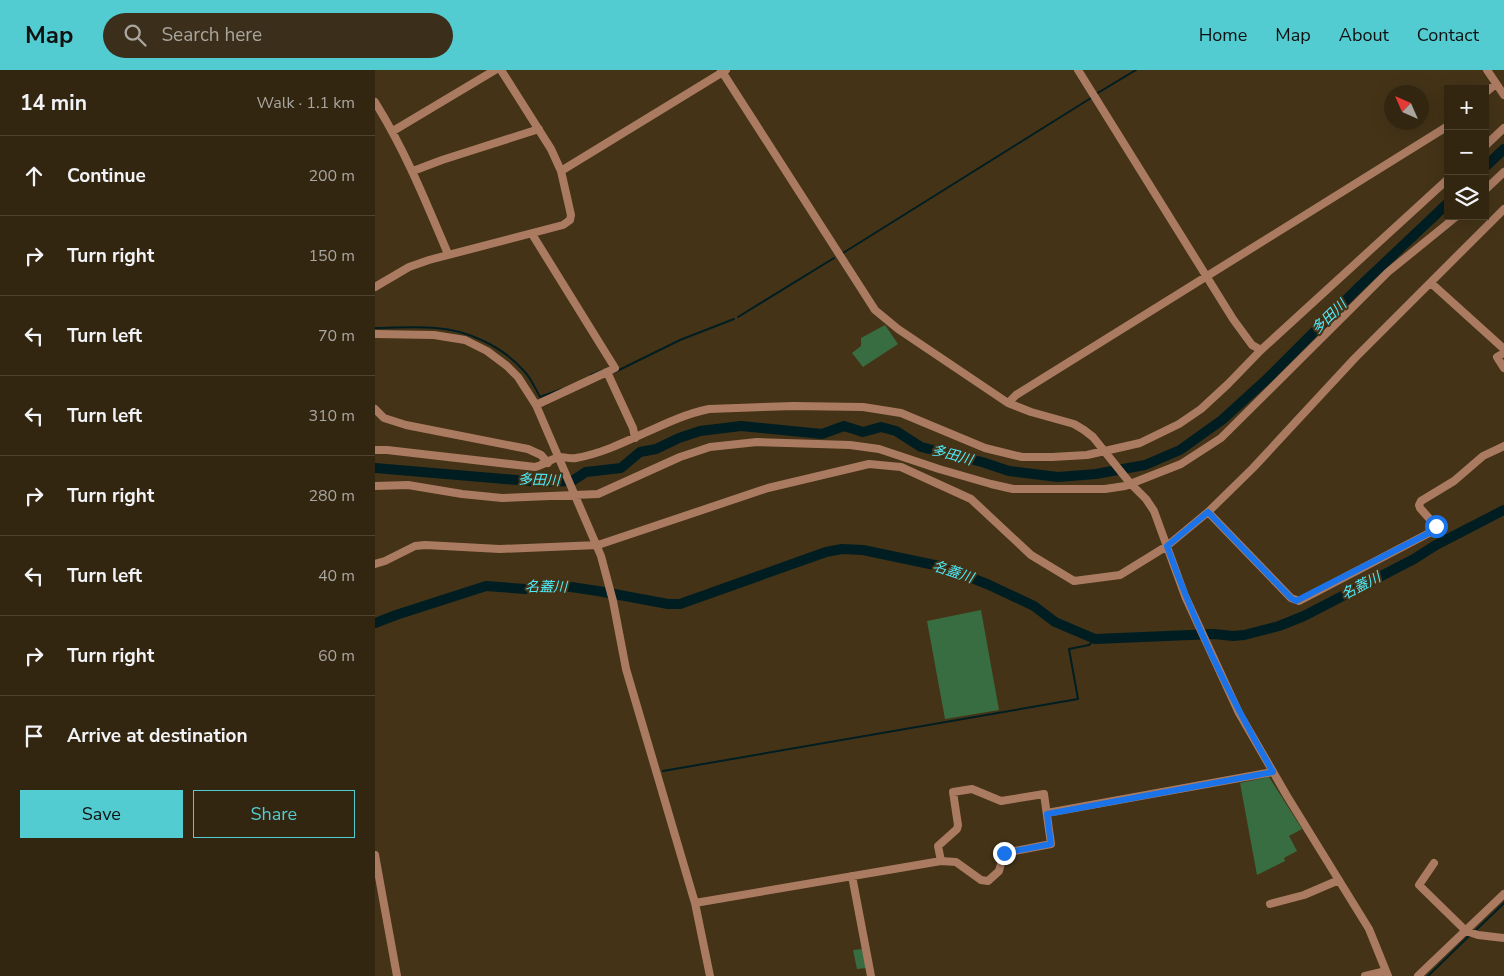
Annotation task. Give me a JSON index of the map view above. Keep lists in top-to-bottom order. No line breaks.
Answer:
{"water":["多田川","名蓋川"],"north":"top left","page":{"header":"Map","search":"Search here","nav":["Home","Map","About","Contact"],"heading":["14 min","Walk · 1.1 km"],"map_buttons":["+","−"],"list":[["Continue","200 m"],["Turn right","150 m"],["Turn left","70 m"],["Turn left","310 m"],["Turn right","280 m"],["Turn left","40 m"],["Turn right","60 m"],"Arrive at destination"],"buttons":["Save","Share"]}}
